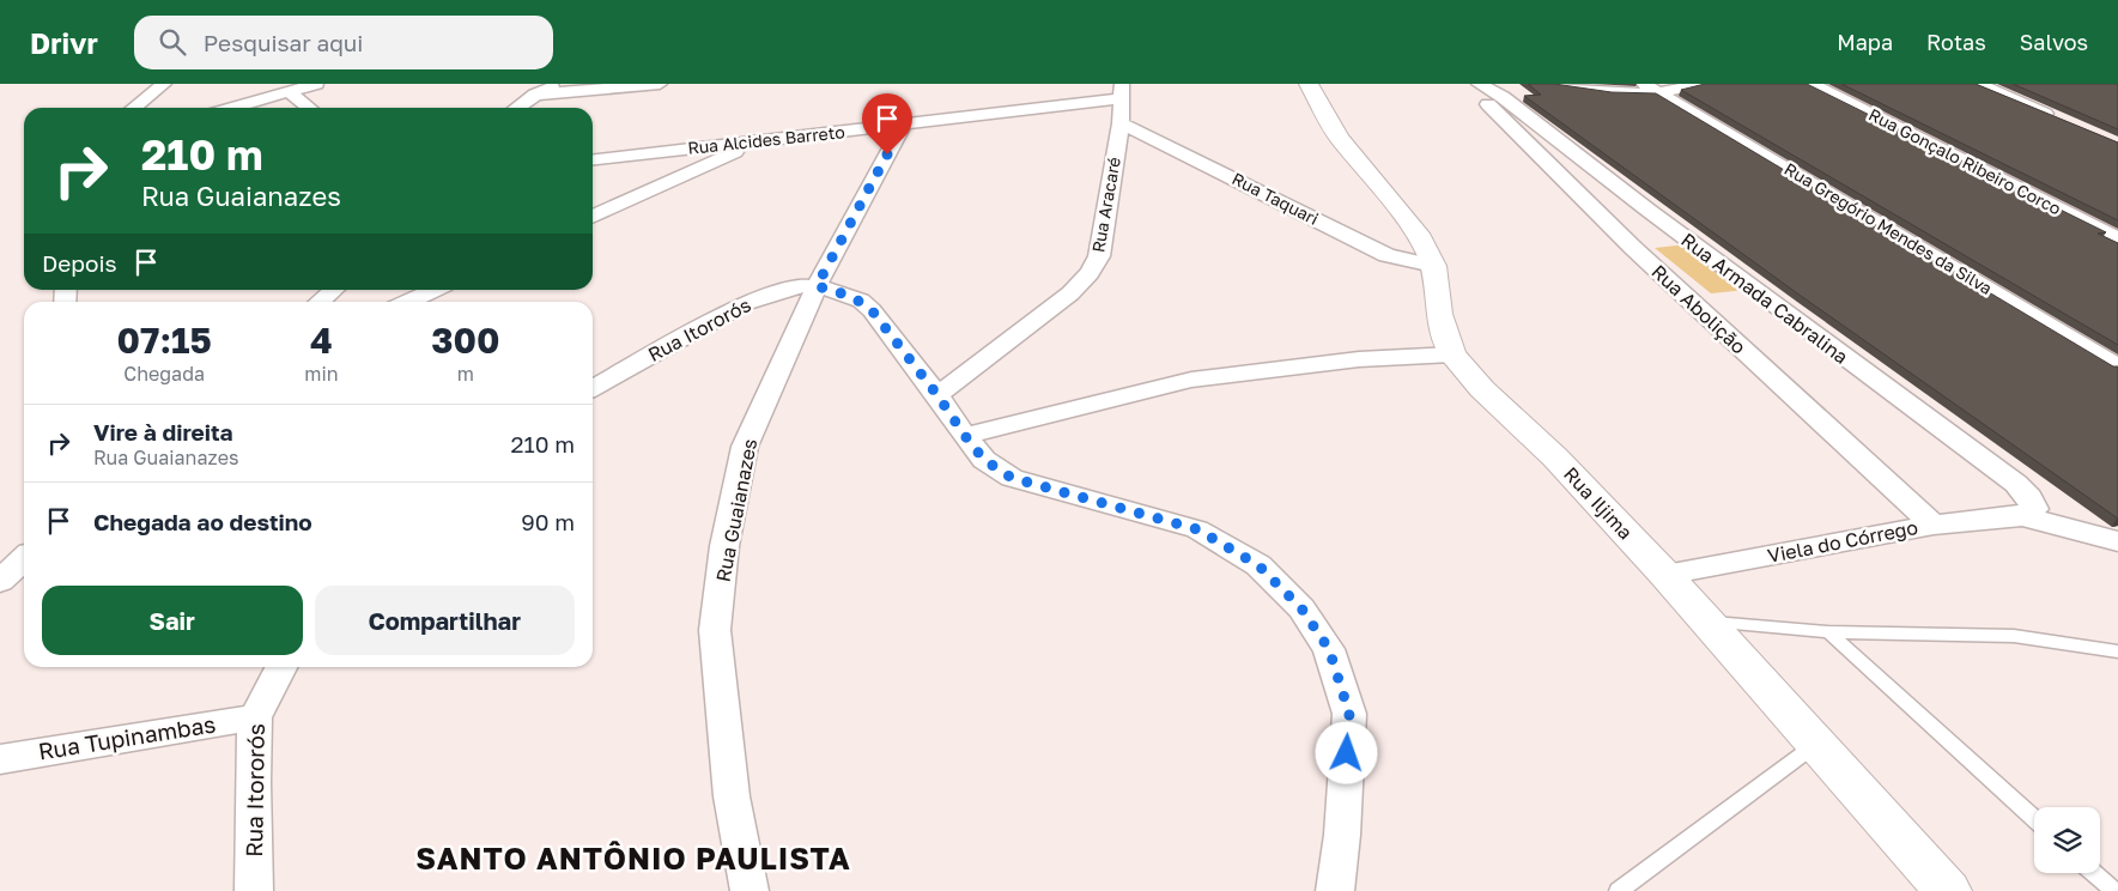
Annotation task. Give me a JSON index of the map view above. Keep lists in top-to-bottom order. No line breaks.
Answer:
{"streets":{"main road":["Rua Iljima"],"street":["Rua Alcides Barreto","Rua Gonçalo Ribeiro Corco","Rua Taquari","Rua Aracaré","Rua Gregório Mendes da Silva","Rua Armada Cabralina","Rua Abolição","Rua Itororós","Rua Guaianazes","Viela do Córrego","Rua Tupinambas"]},"crossings":[["Rua Alcides Barreto","Rua Aracaré"],["Rua Alcides Barreto","Rua Guaianazes"],["Rua Taquari","Rua Aracaré"],["Rua Taquari","Rua Iljima"],["Rua Armada Cabralina","Rua Abolição"],["Rua Armada Cabralina","Viela do Córrego"],["Rua Abolição","Viela do Córrego"],["Rua Itororós","Rua Guaianazes"],["Rua Itororós","Rua Tupinambas"],["Rua Iljima","Viela do Córrego"]],"districts":["SANTO ANTÔNIO PAULISTA"],"page":{"header":"Drivr","search":"Pesquisar aqui","nav":["Mapa","Rotas","Salvos"],"turn":["210 m","Rua Guaianazes"],"then":"Depois","eta":["07:15","Chegada","4","min","300","m"],"list":[{"name":"Vire à direita","note":"Rua Guaianazes","value":"210 m"},{"name":"Chegada ao destino","value":"90 m"}],"buttons":["Sair","Compartilhar"]}}
